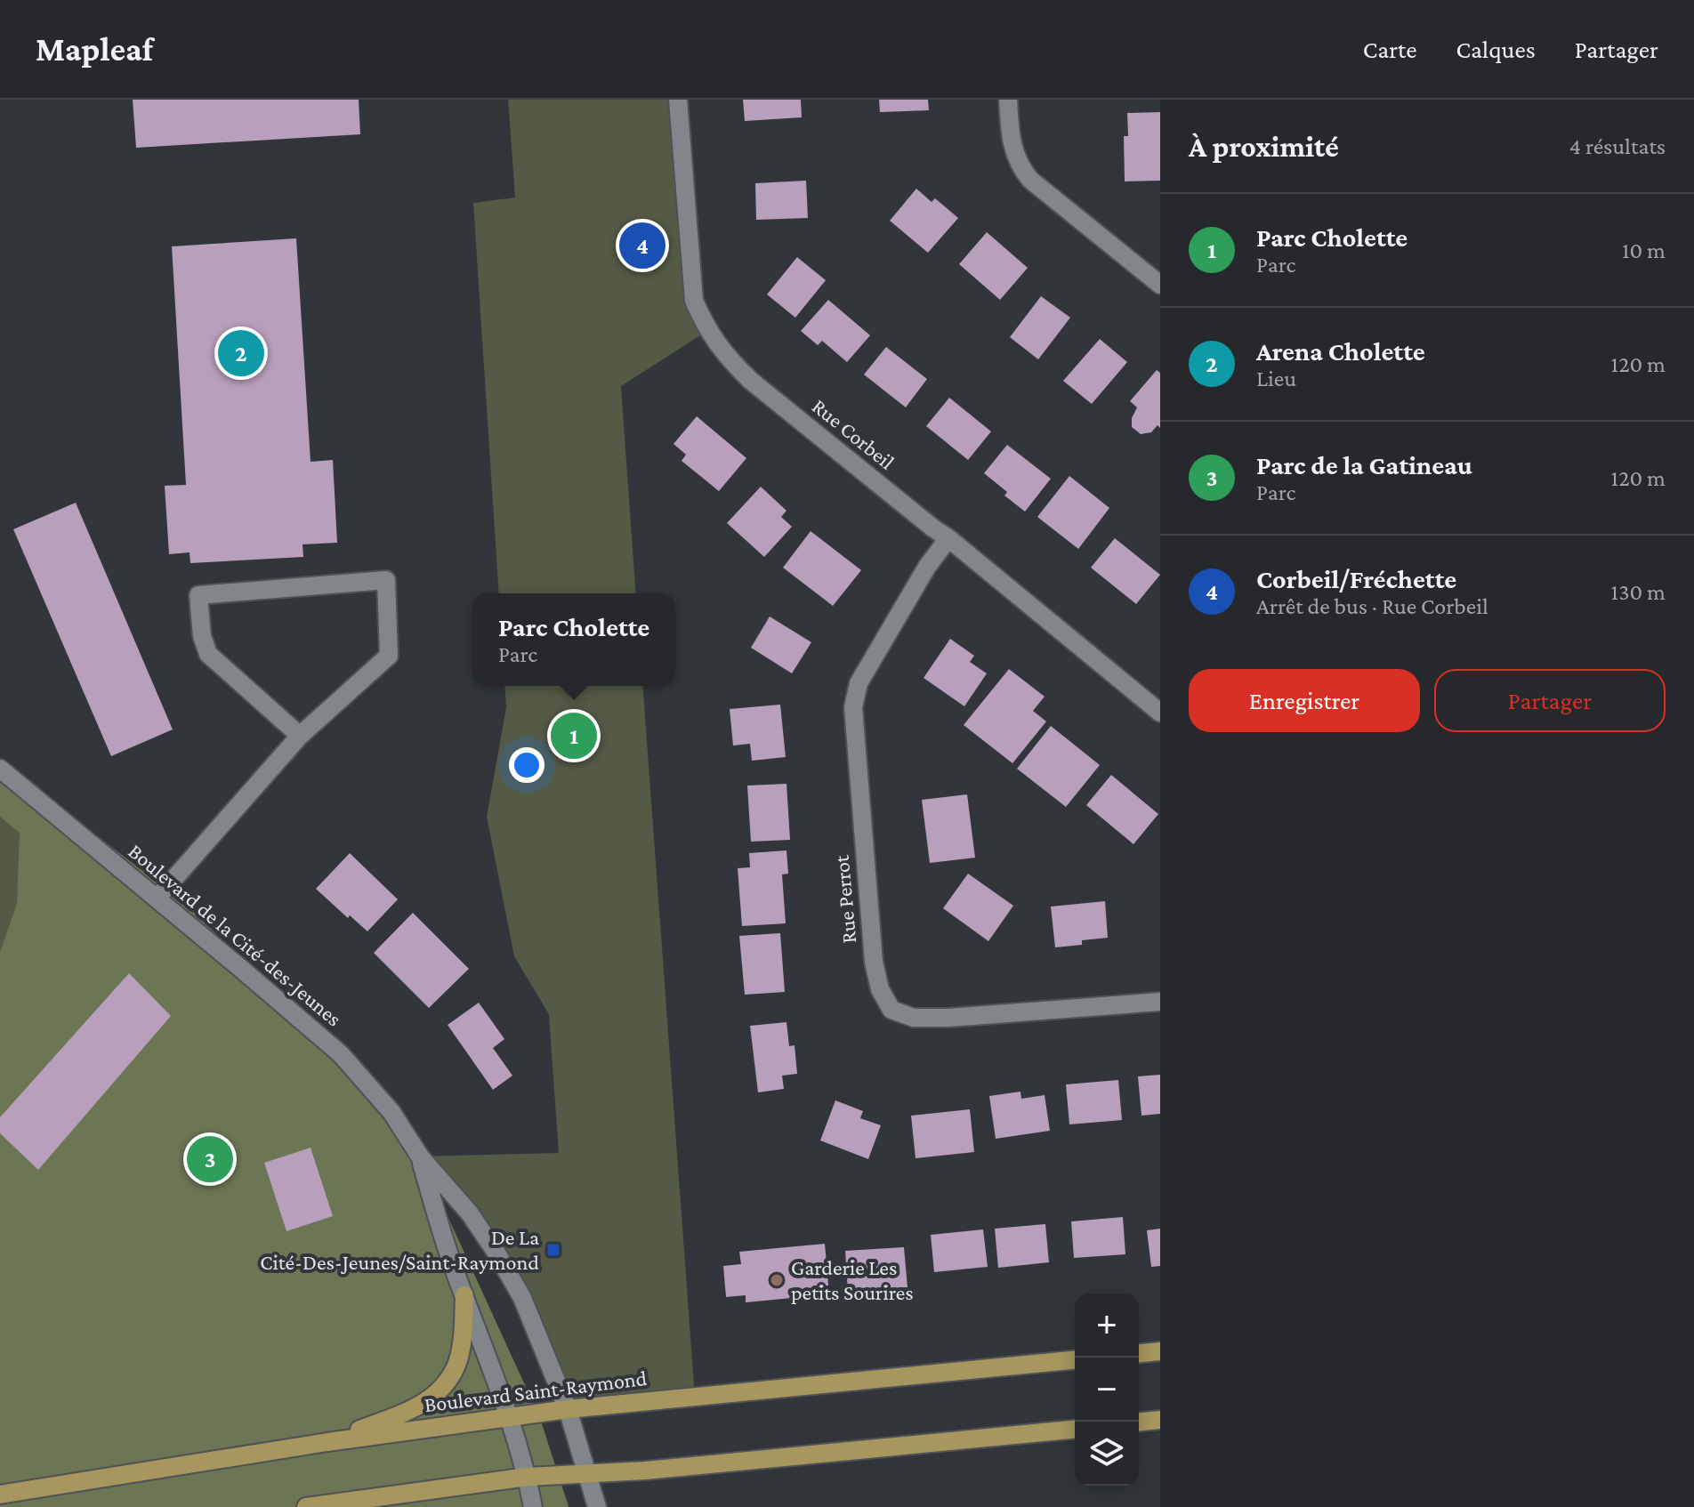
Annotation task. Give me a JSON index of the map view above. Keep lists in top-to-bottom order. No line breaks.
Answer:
{"streets":{"main road":["Boulevard Saint-Raymond"],"street":["Rue Corbeil","Rue Perrot","Boulevard de la Cité-des-Jeunes"]},"crossings":[["Rue Corbeil","Rue Perrot"],["Boulevard de la Cité-des-Jeunes","Boulevard Saint-Raymond"]],"places":{"transit":["De La Cité-Des-Jeunes/Saint-Raymond"],"other":["Garderie Les petits Sourires"]},"page":{"header":"Mapleaf","nav":["Carte","Calques","Partager"],"heading":["À proximité","4 résultats"],"list":[{"mark":"1","name":"Parc Cholette","note":"Parc","value":"10 m"},{"mark":"2","name":"Arena Cholette","note":"Lieu","value":"120 m"},{"mark":"3","name":"Parc de la Gatineau","note":"Parc","value":"120 m"},{"mark":"4","name":"Corbeil/Fréchette","note":"Arrêt de bus · Rue Corbeil","value":"130 m"}],"pins":["4","2","1","3"],"popup":["Parc Cholette","Parc"],"buttons":["Enregistrer","Partager"],"map_buttons":["+","−"]}}
